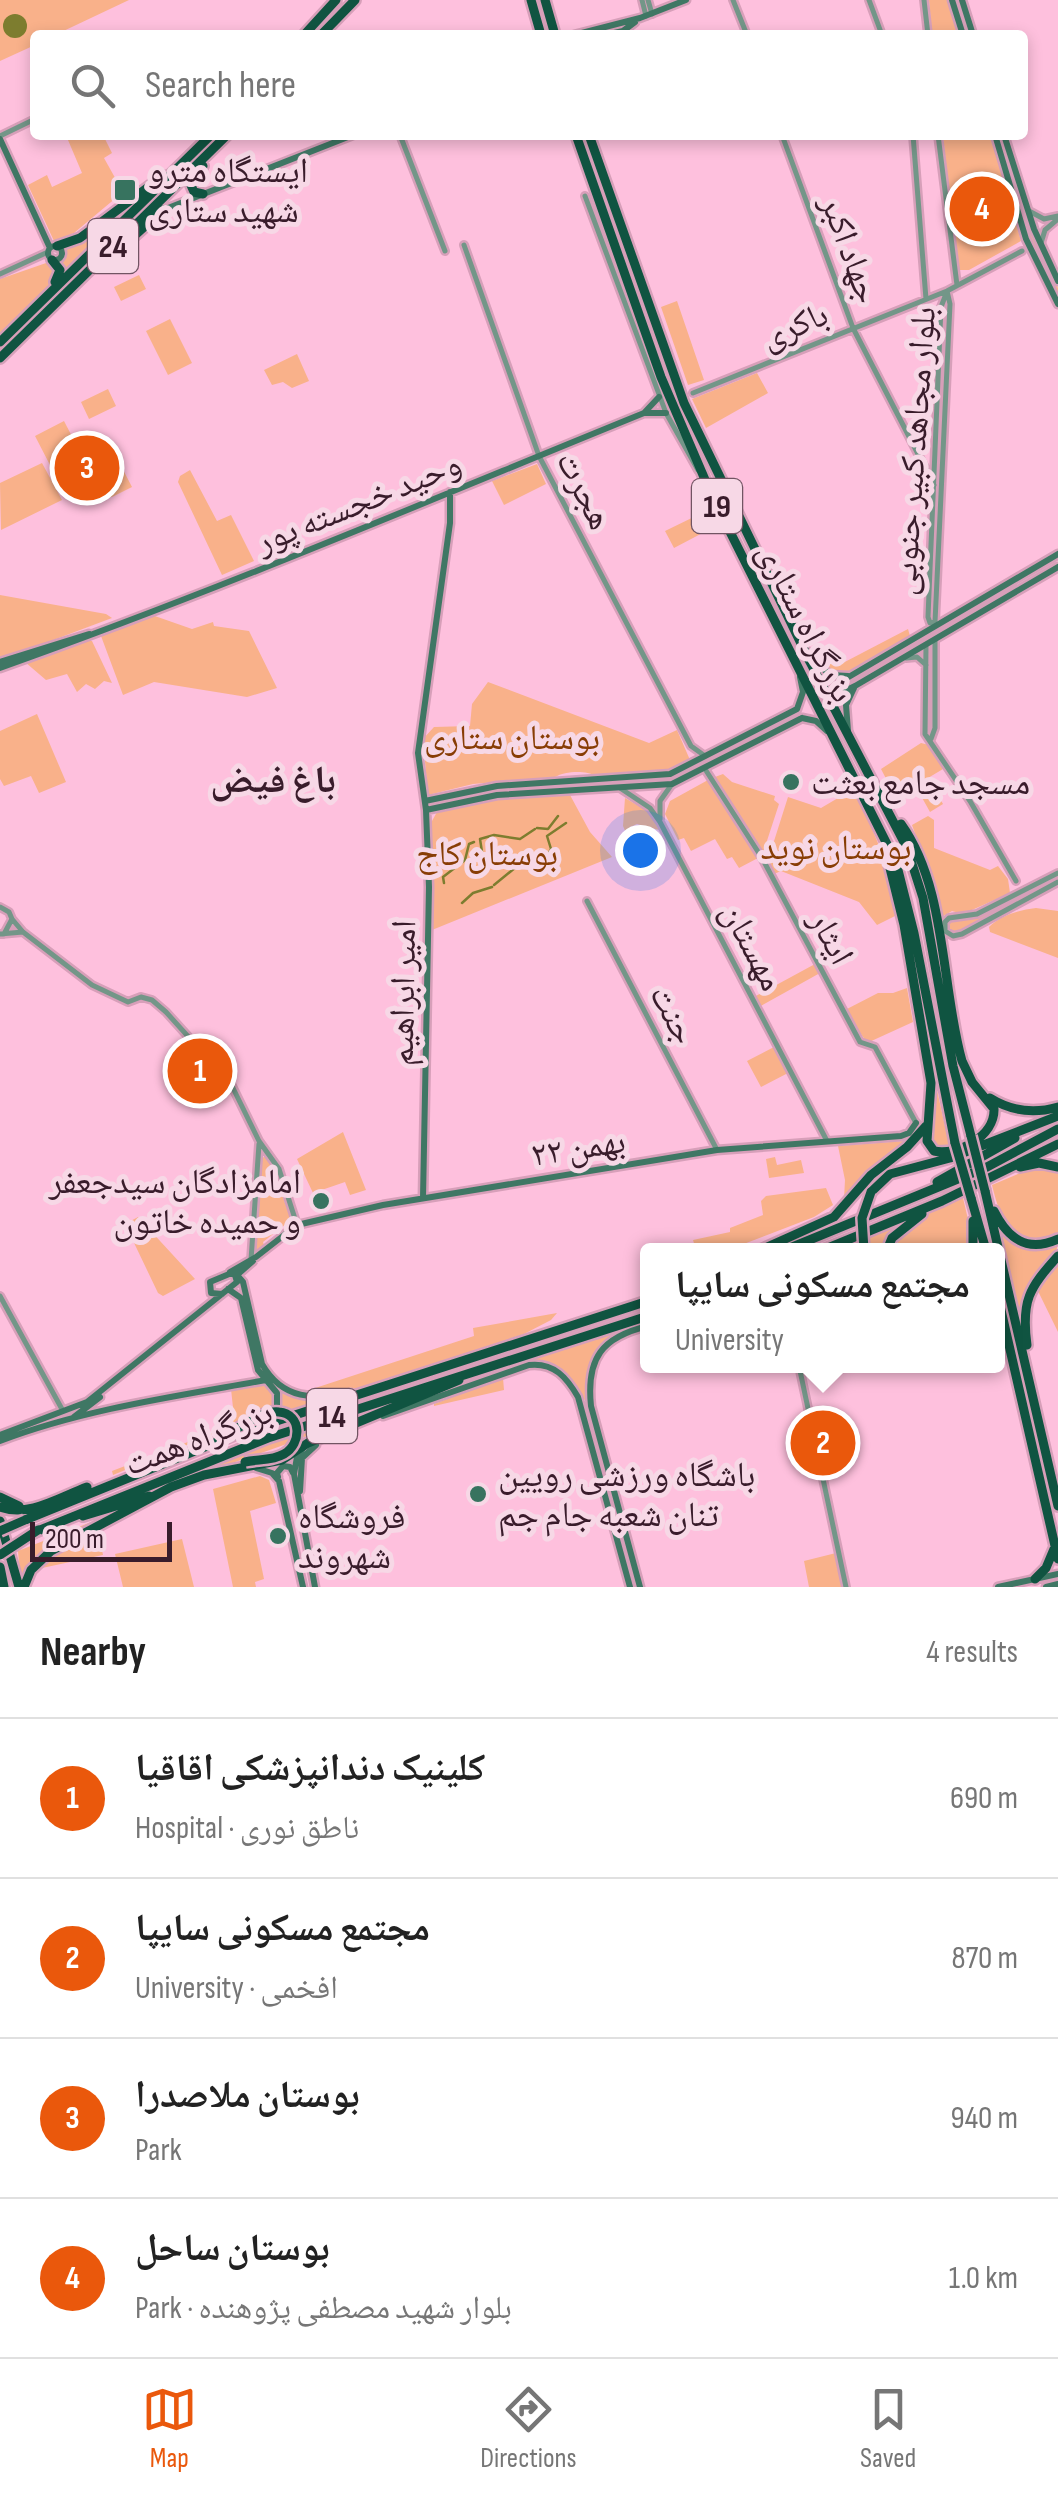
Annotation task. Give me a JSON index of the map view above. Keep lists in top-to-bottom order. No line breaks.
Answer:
{"streets":{"highway":["24","19","بزرگراه ستاری","14","بزرگراه همت"],"main road":["وحید خجسته پور","امیر ابراهیم","۲۲ بهمن"],"street":["جهاد اکبر","باکری","بلوار مجاهد کبیر جنوبی","هجرت","ایثار","مهستان","جنت"]},"crossings":[["جهاد اکبر","باکری"],["جهاد اکبر","بلوار مجاهد کبیر جنوبی"],["باکری","بلوار مجاهد کبیر جنوبی"],["هجرت","وحید خجسته پور"],["وحید خجسته پور","امیر ابراهیم"],["19","بزرگراه ستاری"],["ایثار","۲۲ بهمن"],["مهستان","۲۲ بهمن"],["امیر ابراهیم","۲۲ بهمن"],["جنت","۲۲ بهمن"]],"districts":["باغ فیض"],"parks":["بوستان ستاری","بوستان نوید","بوستان کاج"],"places":{"transit":["ایستگاه مترو شهید ستاری"],"other":["مسجد جامع بعثت","امامزادگان سیدجعفر و حمیده خاتون","باشگاه ورزشی رویین تنان شعبه جام جم","فروشگاه شهروند"]},"scale_bar":"200 m","page":{"search":"Search here","pins":["4","3","1","2"],"popup":["مجتمع مسکونی سایپا","University"],"scale":"200 m","heading":["Nearby","4 results"],"list":[{"mark":"1","name":"کلینیک دندانپزشکی اقاقیا","note":"Hospital · ناطق نوری","value":"690 m"},{"mark":"2","name":"مجتمع مسکونی سایپا","note":"University · افخمی","value":"870 m"},{"mark":"3","name":"بوستان ملاصدرا","note":"Park","value":"940 m"},{"mark":"4","name":"بوستان ساحل","note":"Park · بلوار شهید مصطفی پژوهنده","value":"1.0 km"}],"nav":["Map","Directions","Saved"]}}
